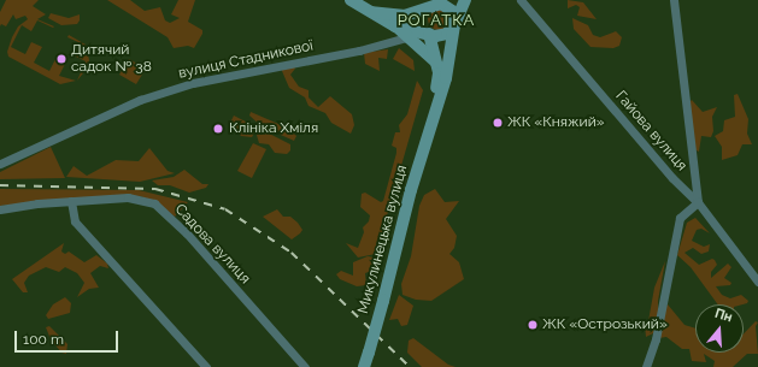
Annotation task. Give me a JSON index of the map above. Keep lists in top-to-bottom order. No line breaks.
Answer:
{"streets":{"main road":["Микулинецька вулиця"],"street":["вулиця Стадникової","Гайова вулиця","Садова вулиця"]},"crossings":[["вулиця Стадникової","Микулинецька вулиця"]],"districts":["РОГАТКА"],"places":["Дитячий садок № 38","ЖК «Княжий»","Клініка Хміля","ЖК «Острозький»"],"scale_bar":"100 m","north":"top"}
